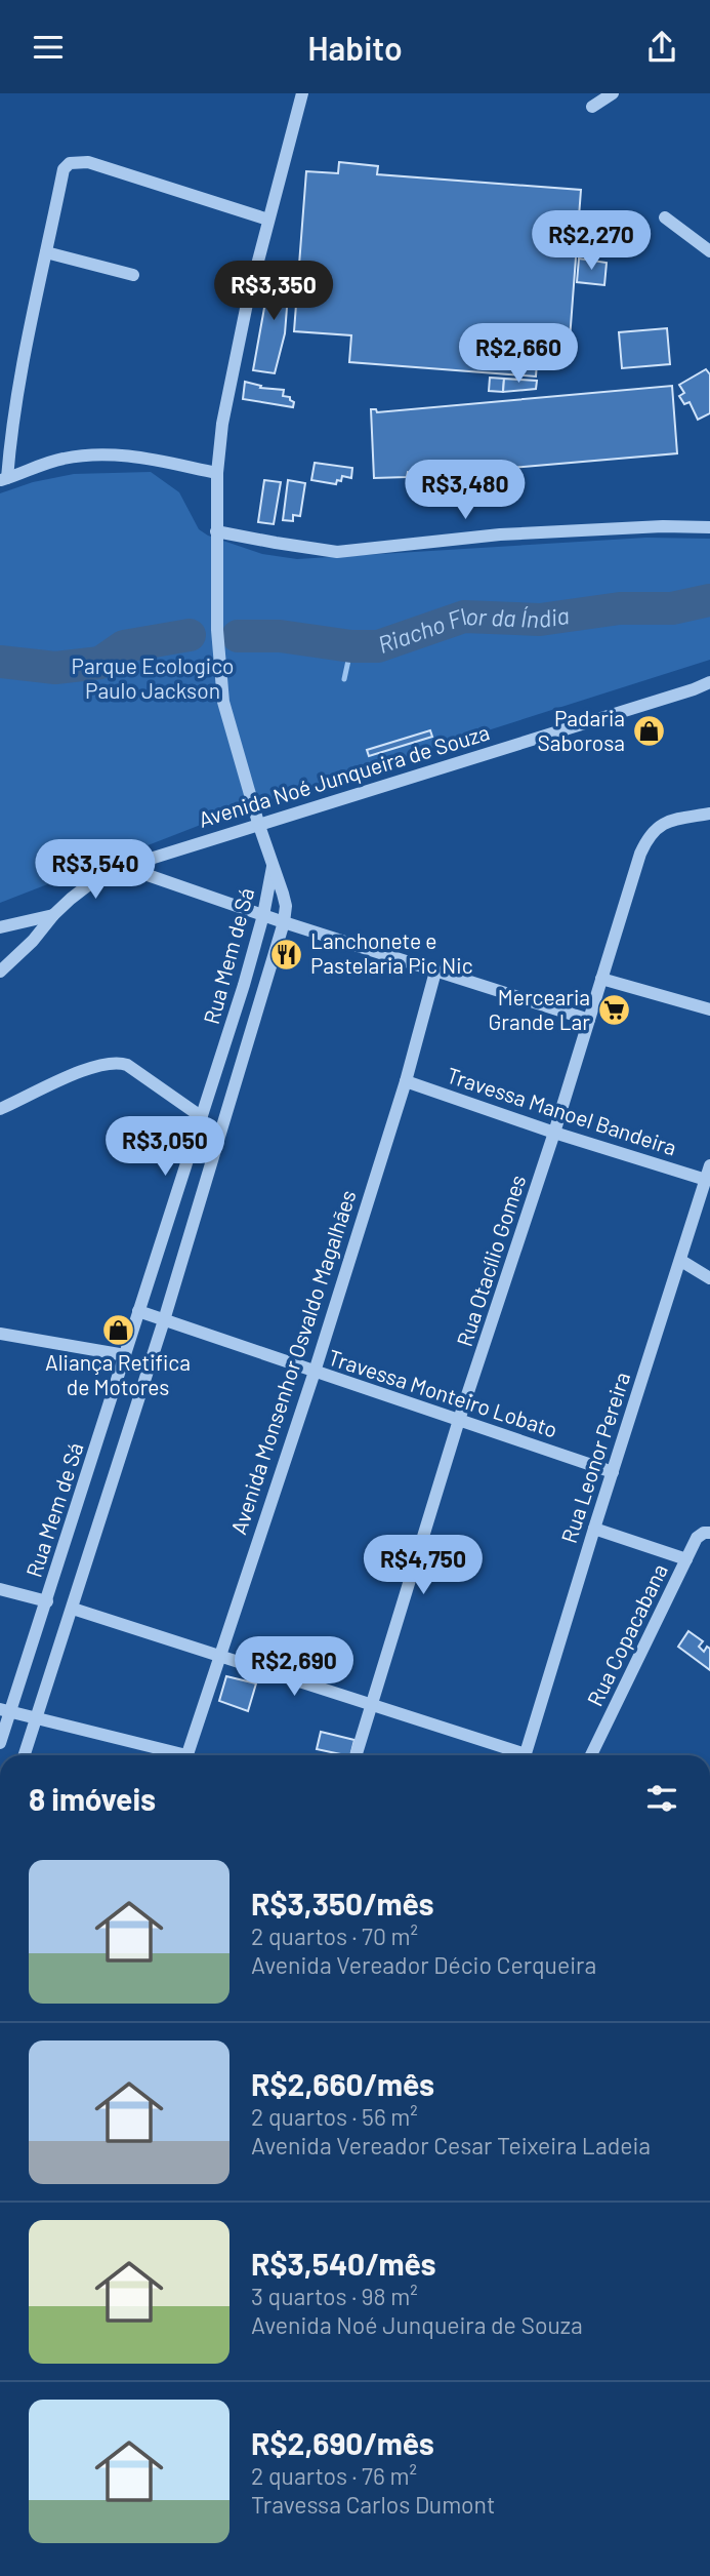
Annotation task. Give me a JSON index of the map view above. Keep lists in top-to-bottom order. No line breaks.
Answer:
{"streets":{"street":["Avenida Noé Junqueira de Souza","Rua Mem de Sá","Travessa Manoel Bandeira","Rua Otacílio Gomes","Avenida Monsenhor Osvaldo Magalhães","Travessa Monteiro Lobato","Rua Leonor Pereira","Rua Copacabana"]},"crossings":[["Rua Mem de Sá","Travessa Monteiro Lobato"],["Travessa Manoel Bandeira","Rua Otacílio Gomes"],["Travessa Manoel Bandeira","Avenida Monsenhor Osvaldo Magalhães"],["Travessa Manoel Bandeira","Rua Leonor Pereira"],["Rua Otacílio Gomes","Travessa Monteiro Lobato"],["Avenida Monsenhor Osvaldo Magalhães","Travessa Monteiro Lobato"],["Travessa Monteiro Lobato","Rua Leonor Pereira"]],"water":["Riacho Flor da Índia"],"parks":["Parque Ecologico Paulo Jackson"],"places":{"shop":["Padaria Saborosa","Aliança Retifica de Motores"],"restaurant":["Lanchonete e Pastelaria Pic Nic"],"supermarket":["Mercearia Grande Lar"]},"page":{"header":"Habito","price":["R$2,270","R$3,350","R$2,660","R$3,480","R$3,540","R$3,050","R$4,750","R$2,690"],"heading":"8 imóveis","list":[{"name":"R$3,350/mês","note":"2 quartos · 70 m² · Avenida Vereador Décio Cerqueira"},{"name":"R$2,660/mês","note":"2 quartos · 56 m² · Avenida Vereador Cesar Teixeira Ladeia"},{"name":"R$3,540/mês","note":"3 quartos · 98 m² · Avenida Noé Junqueira de Souza"},{"name":"R$2,690/mês","note":"2 quartos · 76 m² · Travessa Carlos Dumont"}]}}
